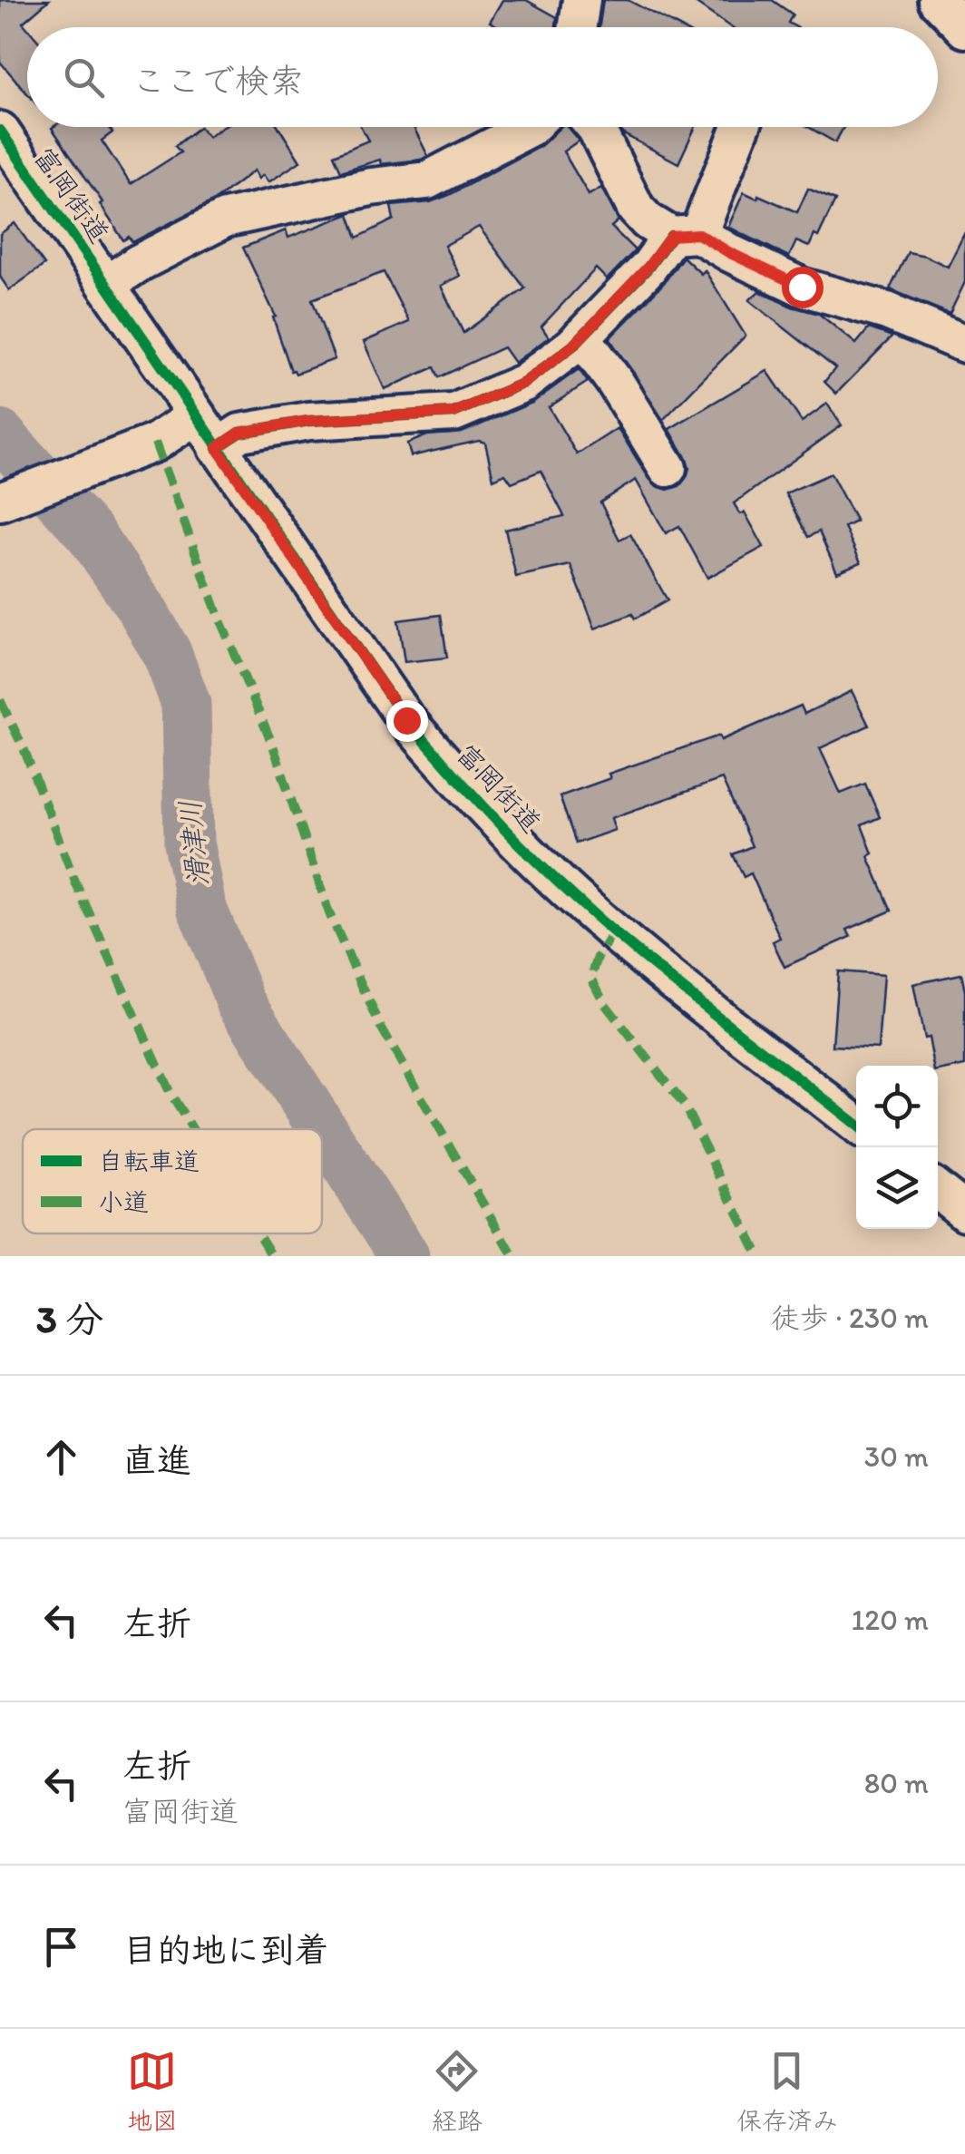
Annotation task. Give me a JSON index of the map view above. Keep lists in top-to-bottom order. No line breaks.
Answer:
{"streets":{"street":["富岡街道"]},"water":["滑津川"],"legend":["自転車道","小道"],"page":{"search":"ここで検索","heading":["3 分","徒歩 · 230 m"],"list":[["直進","30 m"],["左折","120 m"],["左折","富岡街道","80 m"],"目的地に到着"],"nav":["地図","経路","保存済み"]}}
